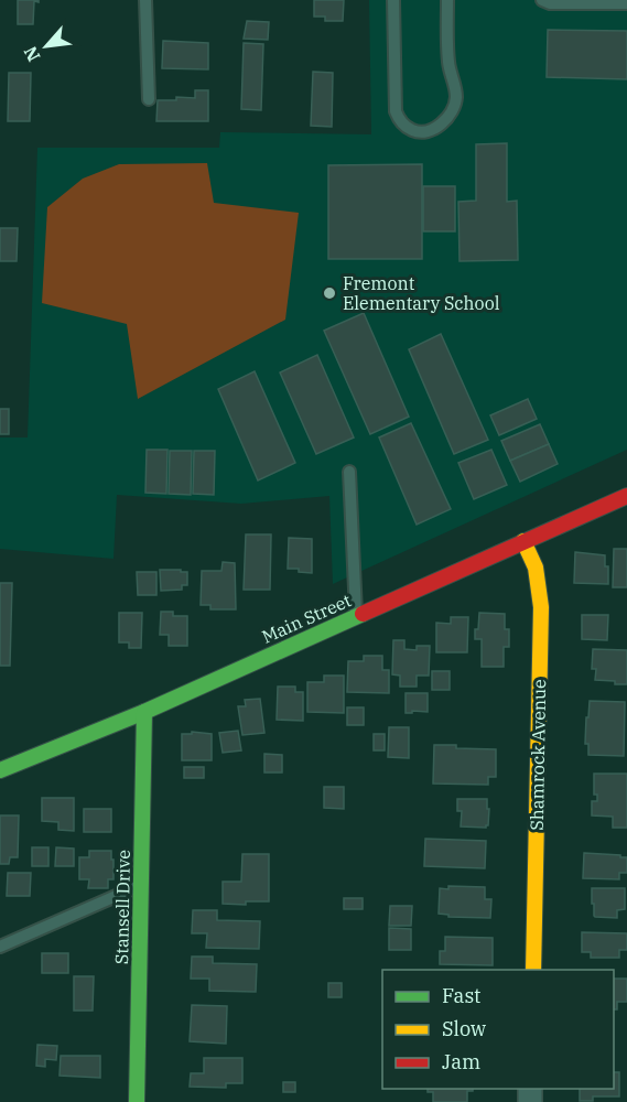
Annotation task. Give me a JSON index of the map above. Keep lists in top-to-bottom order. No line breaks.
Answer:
{"streets":{"street":["Main Street","Shamrock Avenue","Stansell Drive"]},"crossings":[["Main Street","Shamrock Avenue"],["Main Street","Stansell Drive"]],"places":["Fremont Elementary School"],"legend":["Fast","Slow","Jam"],"north":"bottom left"}
